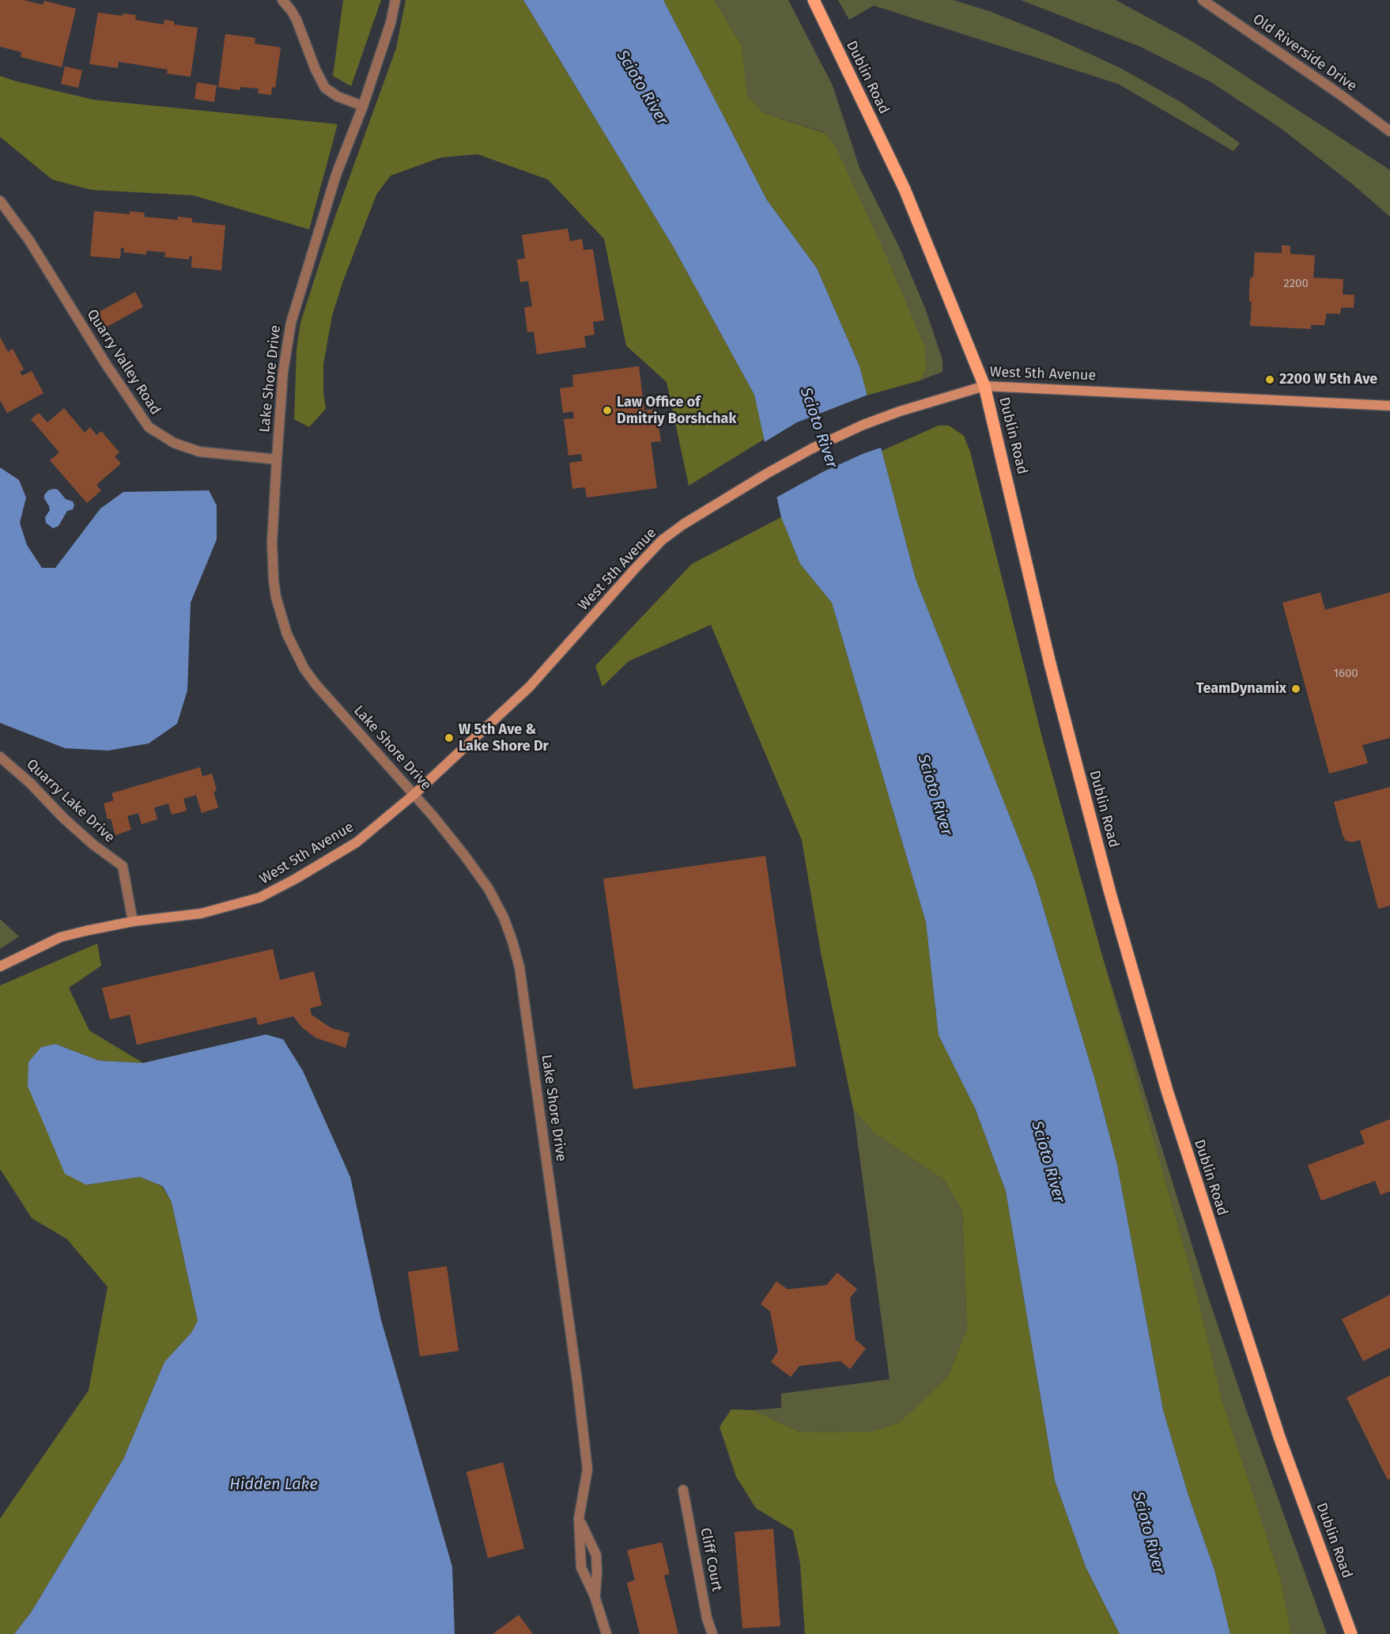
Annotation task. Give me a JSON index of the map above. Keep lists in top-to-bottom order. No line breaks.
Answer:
{"streets":{"main road":["Dublin Road","West 5th Avenue"],"street":["Old Riverside Drive","Quarry Valley Road","Lake Shore Drive","Quarry Lake Drive","Cliff Court"]},"crossings":[["Dublin Road","West 5th Avenue"],["Quarry Valley Road","Lake Shore Drive"],["West 5th Avenue","Lake Shore Drive"],["West 5th Avenue","Quarry Lake Drive"]],"water":["Scioto River","Hidden Lake"],"places":["2200 W 5th Ave","Law Office of Dmitriy Borshchak","TeamDynamix","W 5th Ave & Lake Shore Dr"],"house_numbers":["2200","1600"]}
